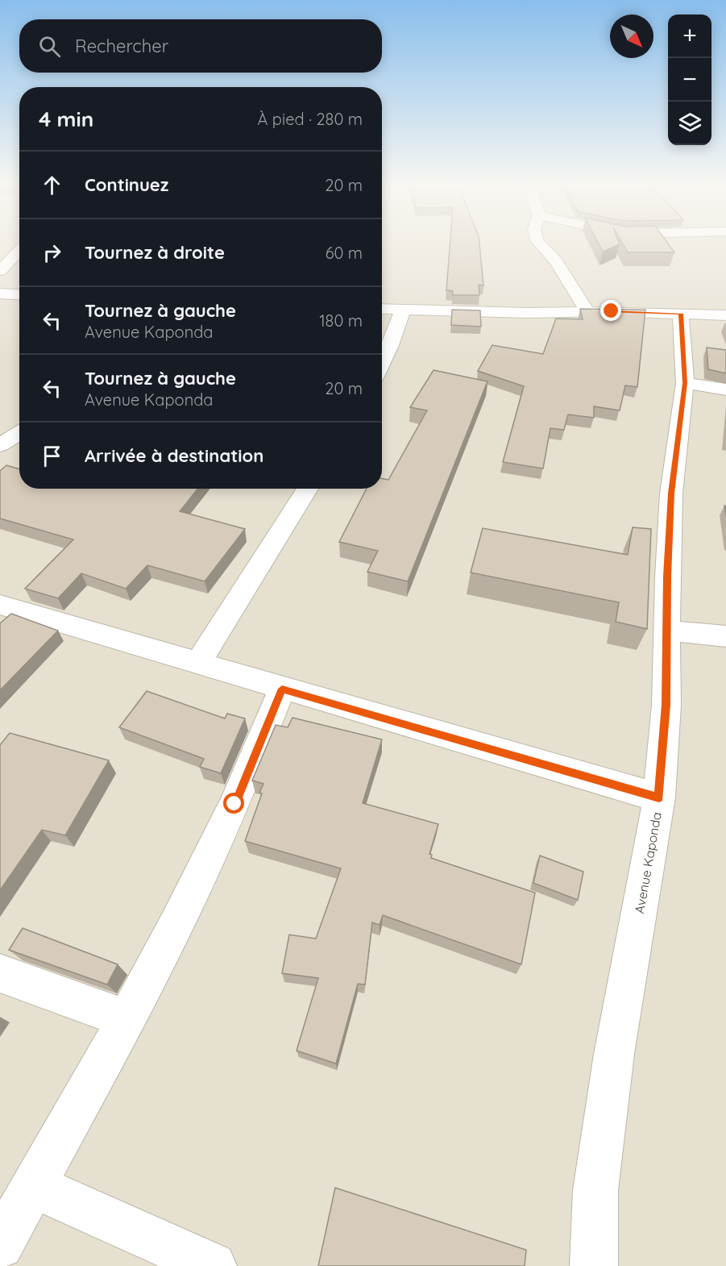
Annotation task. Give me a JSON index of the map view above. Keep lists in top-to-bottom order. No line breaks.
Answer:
{"streets":{"street":["Avenue Kaponda"]},"north":"bottom right","page":{"map_buttons":["+","−"],"search":"Rechercher","heading":["4 min","À pied · 280 m"],"list":[["Continuez","20 m"],["Tournez à droite","60 m"],["Tournez à gauche","Avenue Kaponda","180 m"],["Tournez à gauche","Avenue Kaponda","20 m"],"Arrivée à destination"]}}
